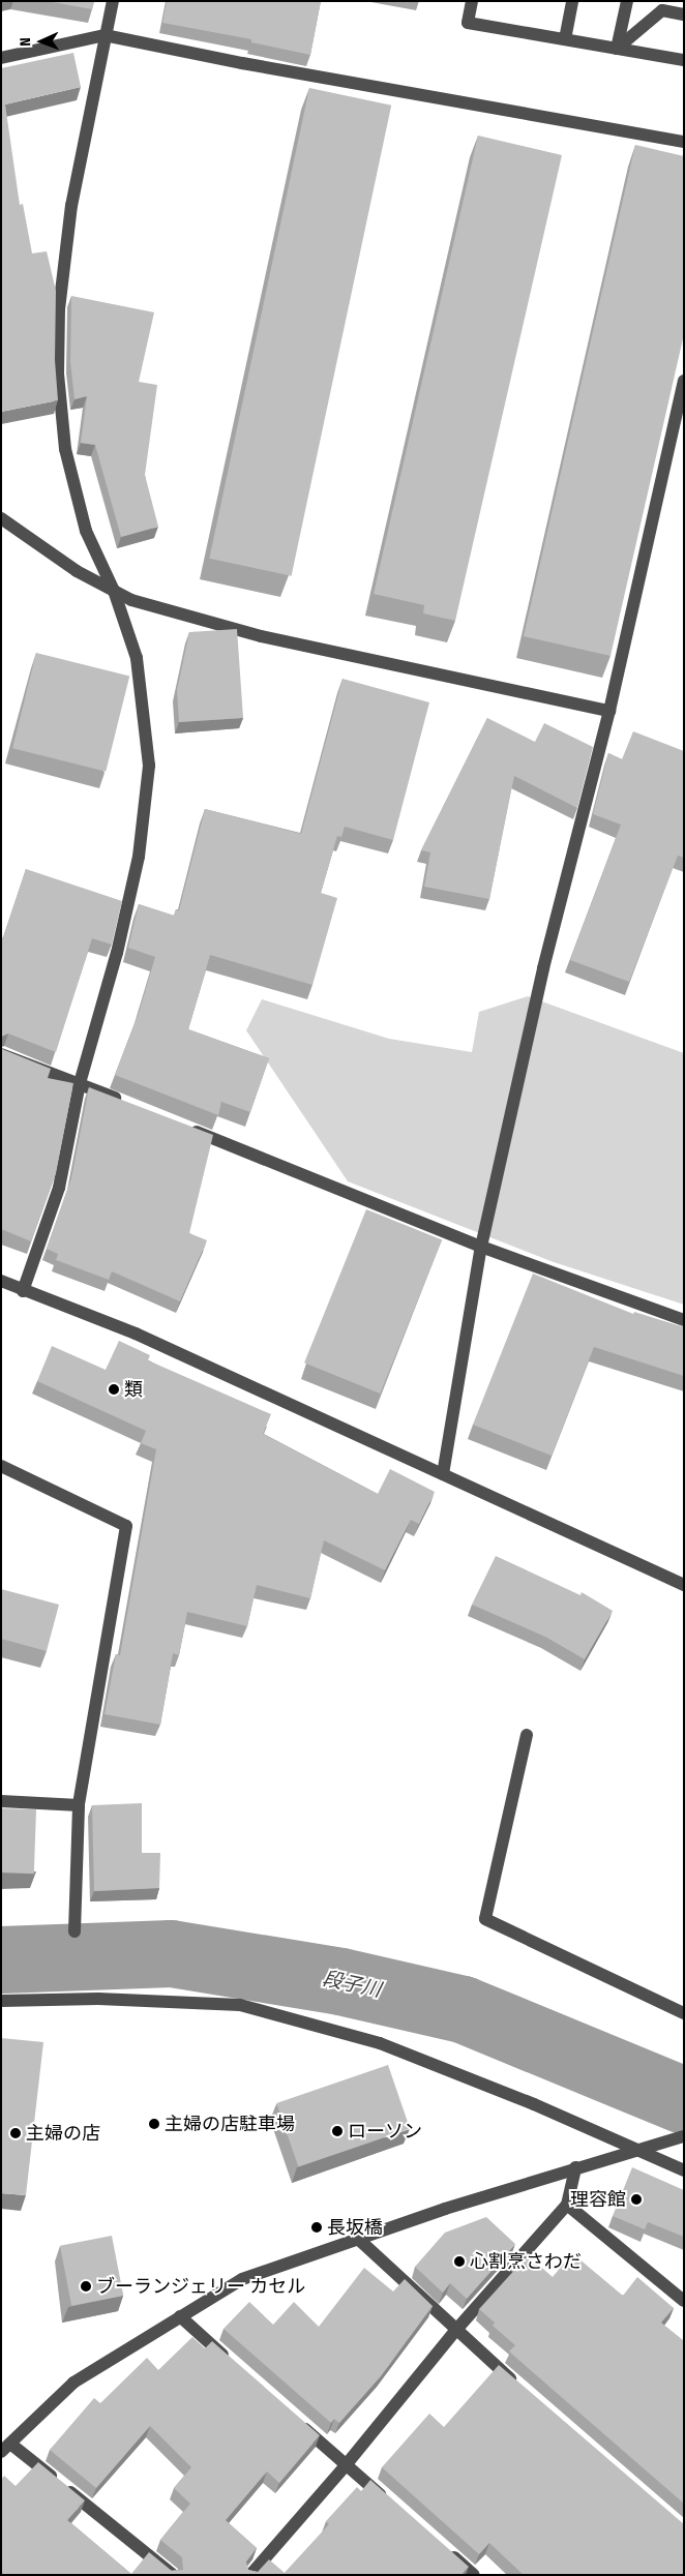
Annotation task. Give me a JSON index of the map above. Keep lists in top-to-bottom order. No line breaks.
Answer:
{"water":["段子川"],"places":["類","主婦の店駐車場","ローソン","主婦の店","理容館","長坂橋","心割烹さわだ","ブーランジェリー カセル"],"north":"left"}
